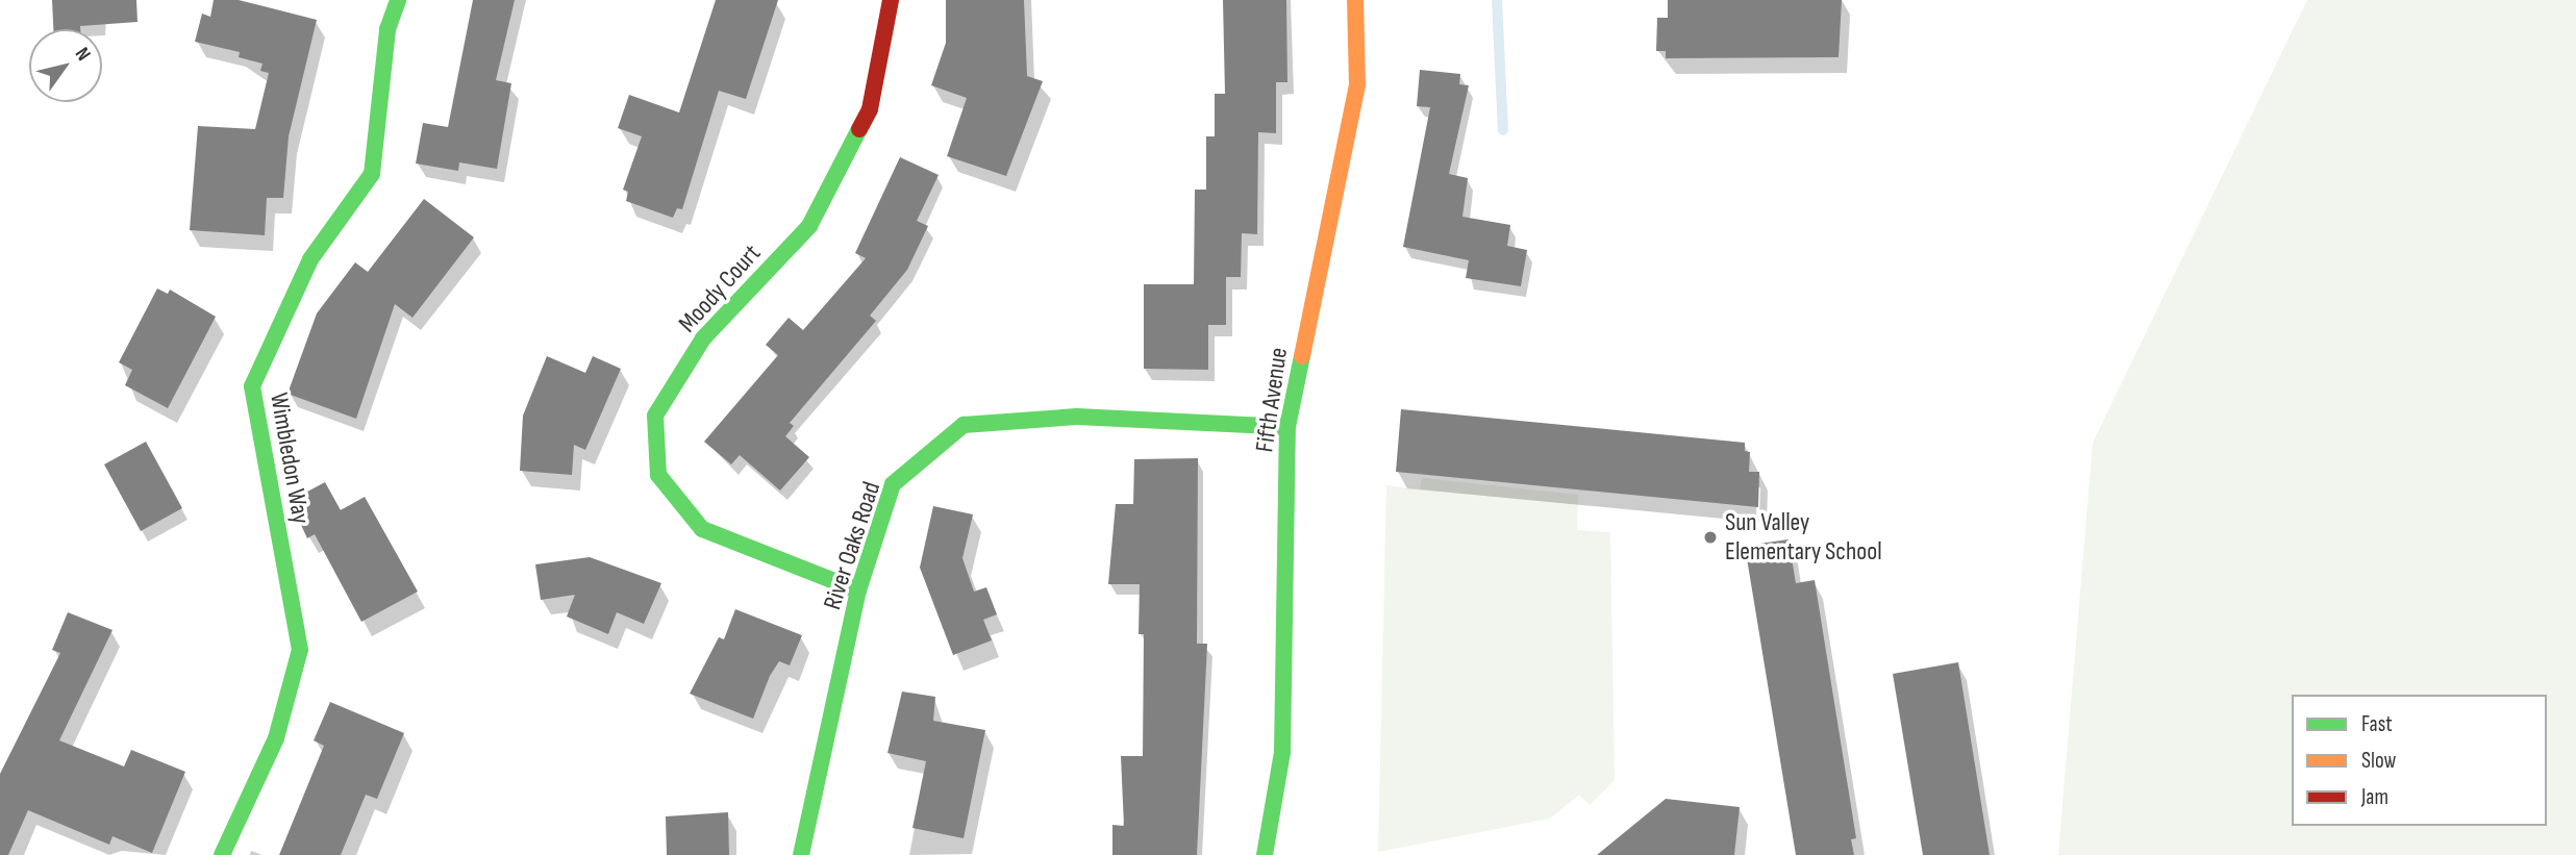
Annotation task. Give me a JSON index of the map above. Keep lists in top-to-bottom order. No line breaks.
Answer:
{"streets":{"street":["Moody Court","Fifth Avenue","Wimbledon Way","River Oaks Road"]},"crossings":[["Moody Court","River Oaks Road"],["Fifth Avenue","River Oaks Road"]],"places":["Sun Valley Elementary School"],"legend":["Fast","Slow","Jam"],"north":"top right"}
